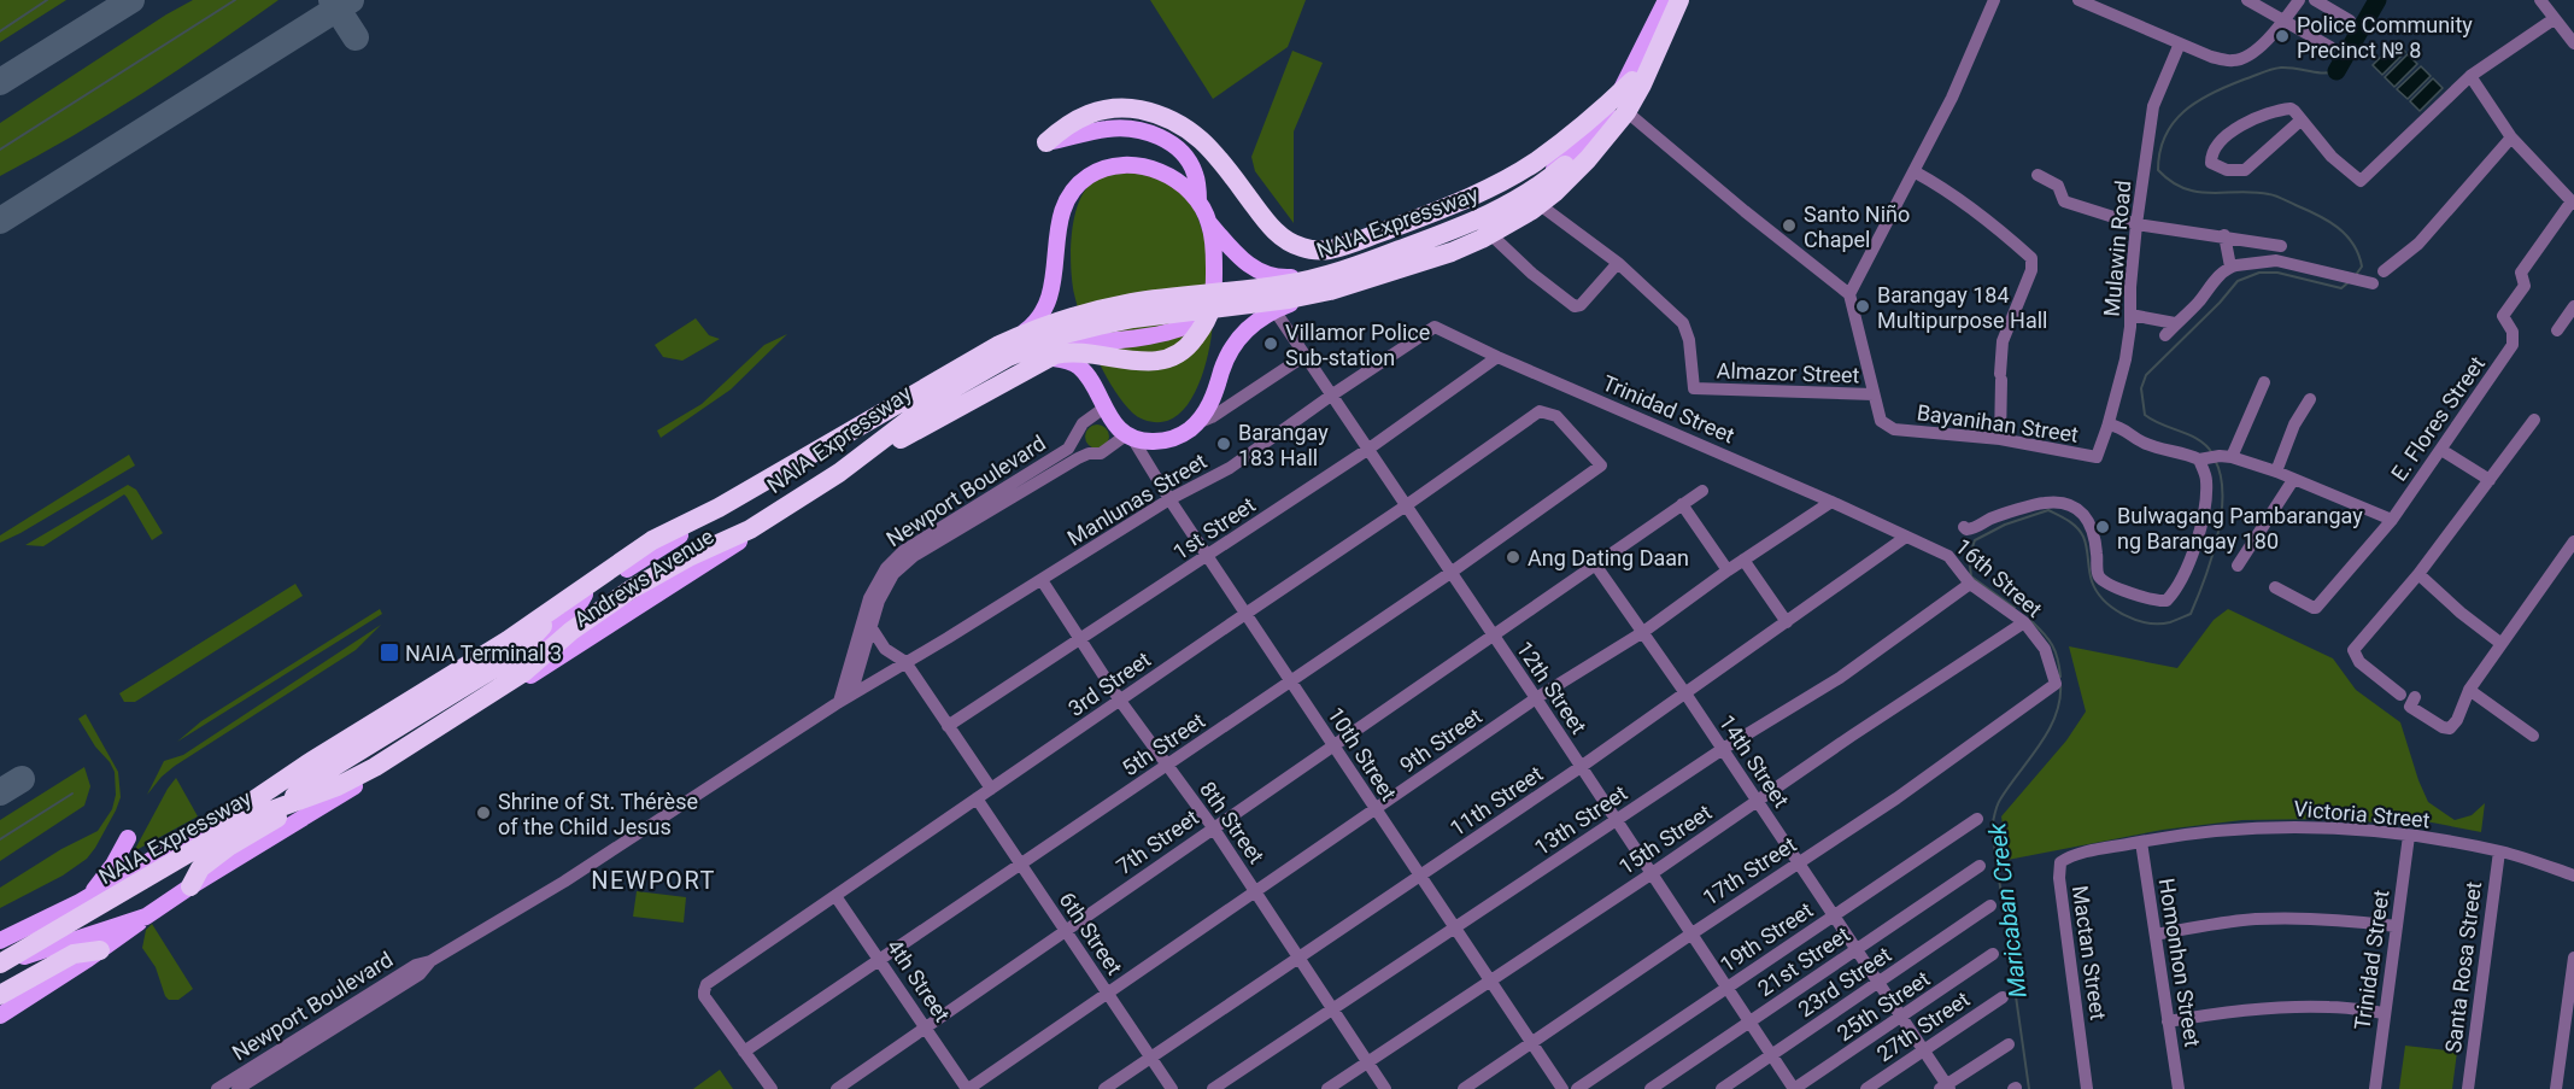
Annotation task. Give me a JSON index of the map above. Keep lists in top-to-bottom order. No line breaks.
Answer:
{"streets":{"highway":["NAIA Expressway"],"main road":["Andrews Avenue"],"street":["Mulawin Road","Almazor Street","Trinidad Street","E. Flores Street","Bayanihan Street","Newport Boulevard","Manlunas Street","1st Street","16th Street","3rd Street","12th Street","9th Street","5th Street","10th Street","14th Street","11th Street","Victoria Street","13th Street","8th Street","15th Street","7th Street","17th Street","6th Street","19th Street","Mactan Street","21st Street","Homonhon Street","Santa Rosa Street","4th Street","23rd Street","25th Street","27th Street"]},"crossings":[["NAIA Expressway","Andrews Avenue"],["Mulawin Road","Bayanihan Street"],["Almazor Street","Bayanihan Street"],["Trinidad Street","Manlunas Street"],["Trinidad Street","1st Street"],["Trinidad Street","16th Street"],["Trinidad Street","9th Street"],["Trinidad Street","Victoria Street"],["Newport Boulevard","Manlunas Street"],["Newport Boulevard","Andrews Avenue"],["Newport Boulevard","10th Street"],["Manlunas Street","12th Street"],["Manlunas Street","10th Street"],["Manlunas Street","8th Street"],["1st Street","12th Street"],["1st Street","10th Street"],["1st Street","8th Street"],["16th Street","11th Street"],["16th Street","13th Street"],["16th Street","15th Street"],["16th Street","17th Street"],["3rd Street","12th Street"],["3rd Street","5th Street"],["3rd Street","10th Street"],["3rd Street","8th Street"],["3rd Street","6th Street"],["3rd Street","4th Street"],["12th Street","9th Street"],["12th Street","5th Street"],["12th Street","11th Street"],["12th Street","13th Street"],["12th Street","15th Street"],["12th Street","7th Street"],["12th Street","17th Street"],["12th Street","19th Street"],["12th Street","21st Street"],["12th Street","23rd Street"],["12th Street","25th Street"],["9th Street","10th Street"],["9th Street","14th Street"],["9th Street","8th Street"],["9th Street","6th Street"],["9th Street","4th Street"],["5th Street","10th Street"],["5th Street","8th Street"],["5th Street","6th Street"],["5th Street","4th Street"],["10th Street","11th Street"],["10th Street","13th Street"],["10th Street","15th Street"],["10th Street","7th Street"],["10th Street","17th Street"],["14th Street","11th Street"],["14th Street","13th Street"],["14th Street","15th Street"],["14th Street","7th Street"],["14th Street","17th Street"],["14th Street","19th Street"],["14th Street","21st Street"],["14th Street","23rd Street"],["14th Street","25th Street"],["14th Street","27th Street"],["11th Street","8th Street"],["11th Street","6th Street"],["Victoria Street","Mactan Street"],["Victoria Street","Homonhon Street"],["Victoria Street","Santa Rosa Street"],["13th Street","8th Street"],["8th Street","15th Street"],["8th Street","7th Street"],["7th Street","6th Street"],["7th Street","4th Street"],["Mactan Street","Homonhon Street"]],"districts":["NEWPORT"],"water":["Maricaban Creek"],"places":{"other":["Police Community Precinct № 8","Santo Niño Chapel","Barangay 184 Multipurpose Hall","Villamor Police Sub-station","Barangay 183 Hall","Bulwagang Pambarangay ng Barangay 180","Ang Dating Daan","Shrine of St. Thérèse of the Child Jesus"],"transit":["NAIA Terminal 3"]}}
